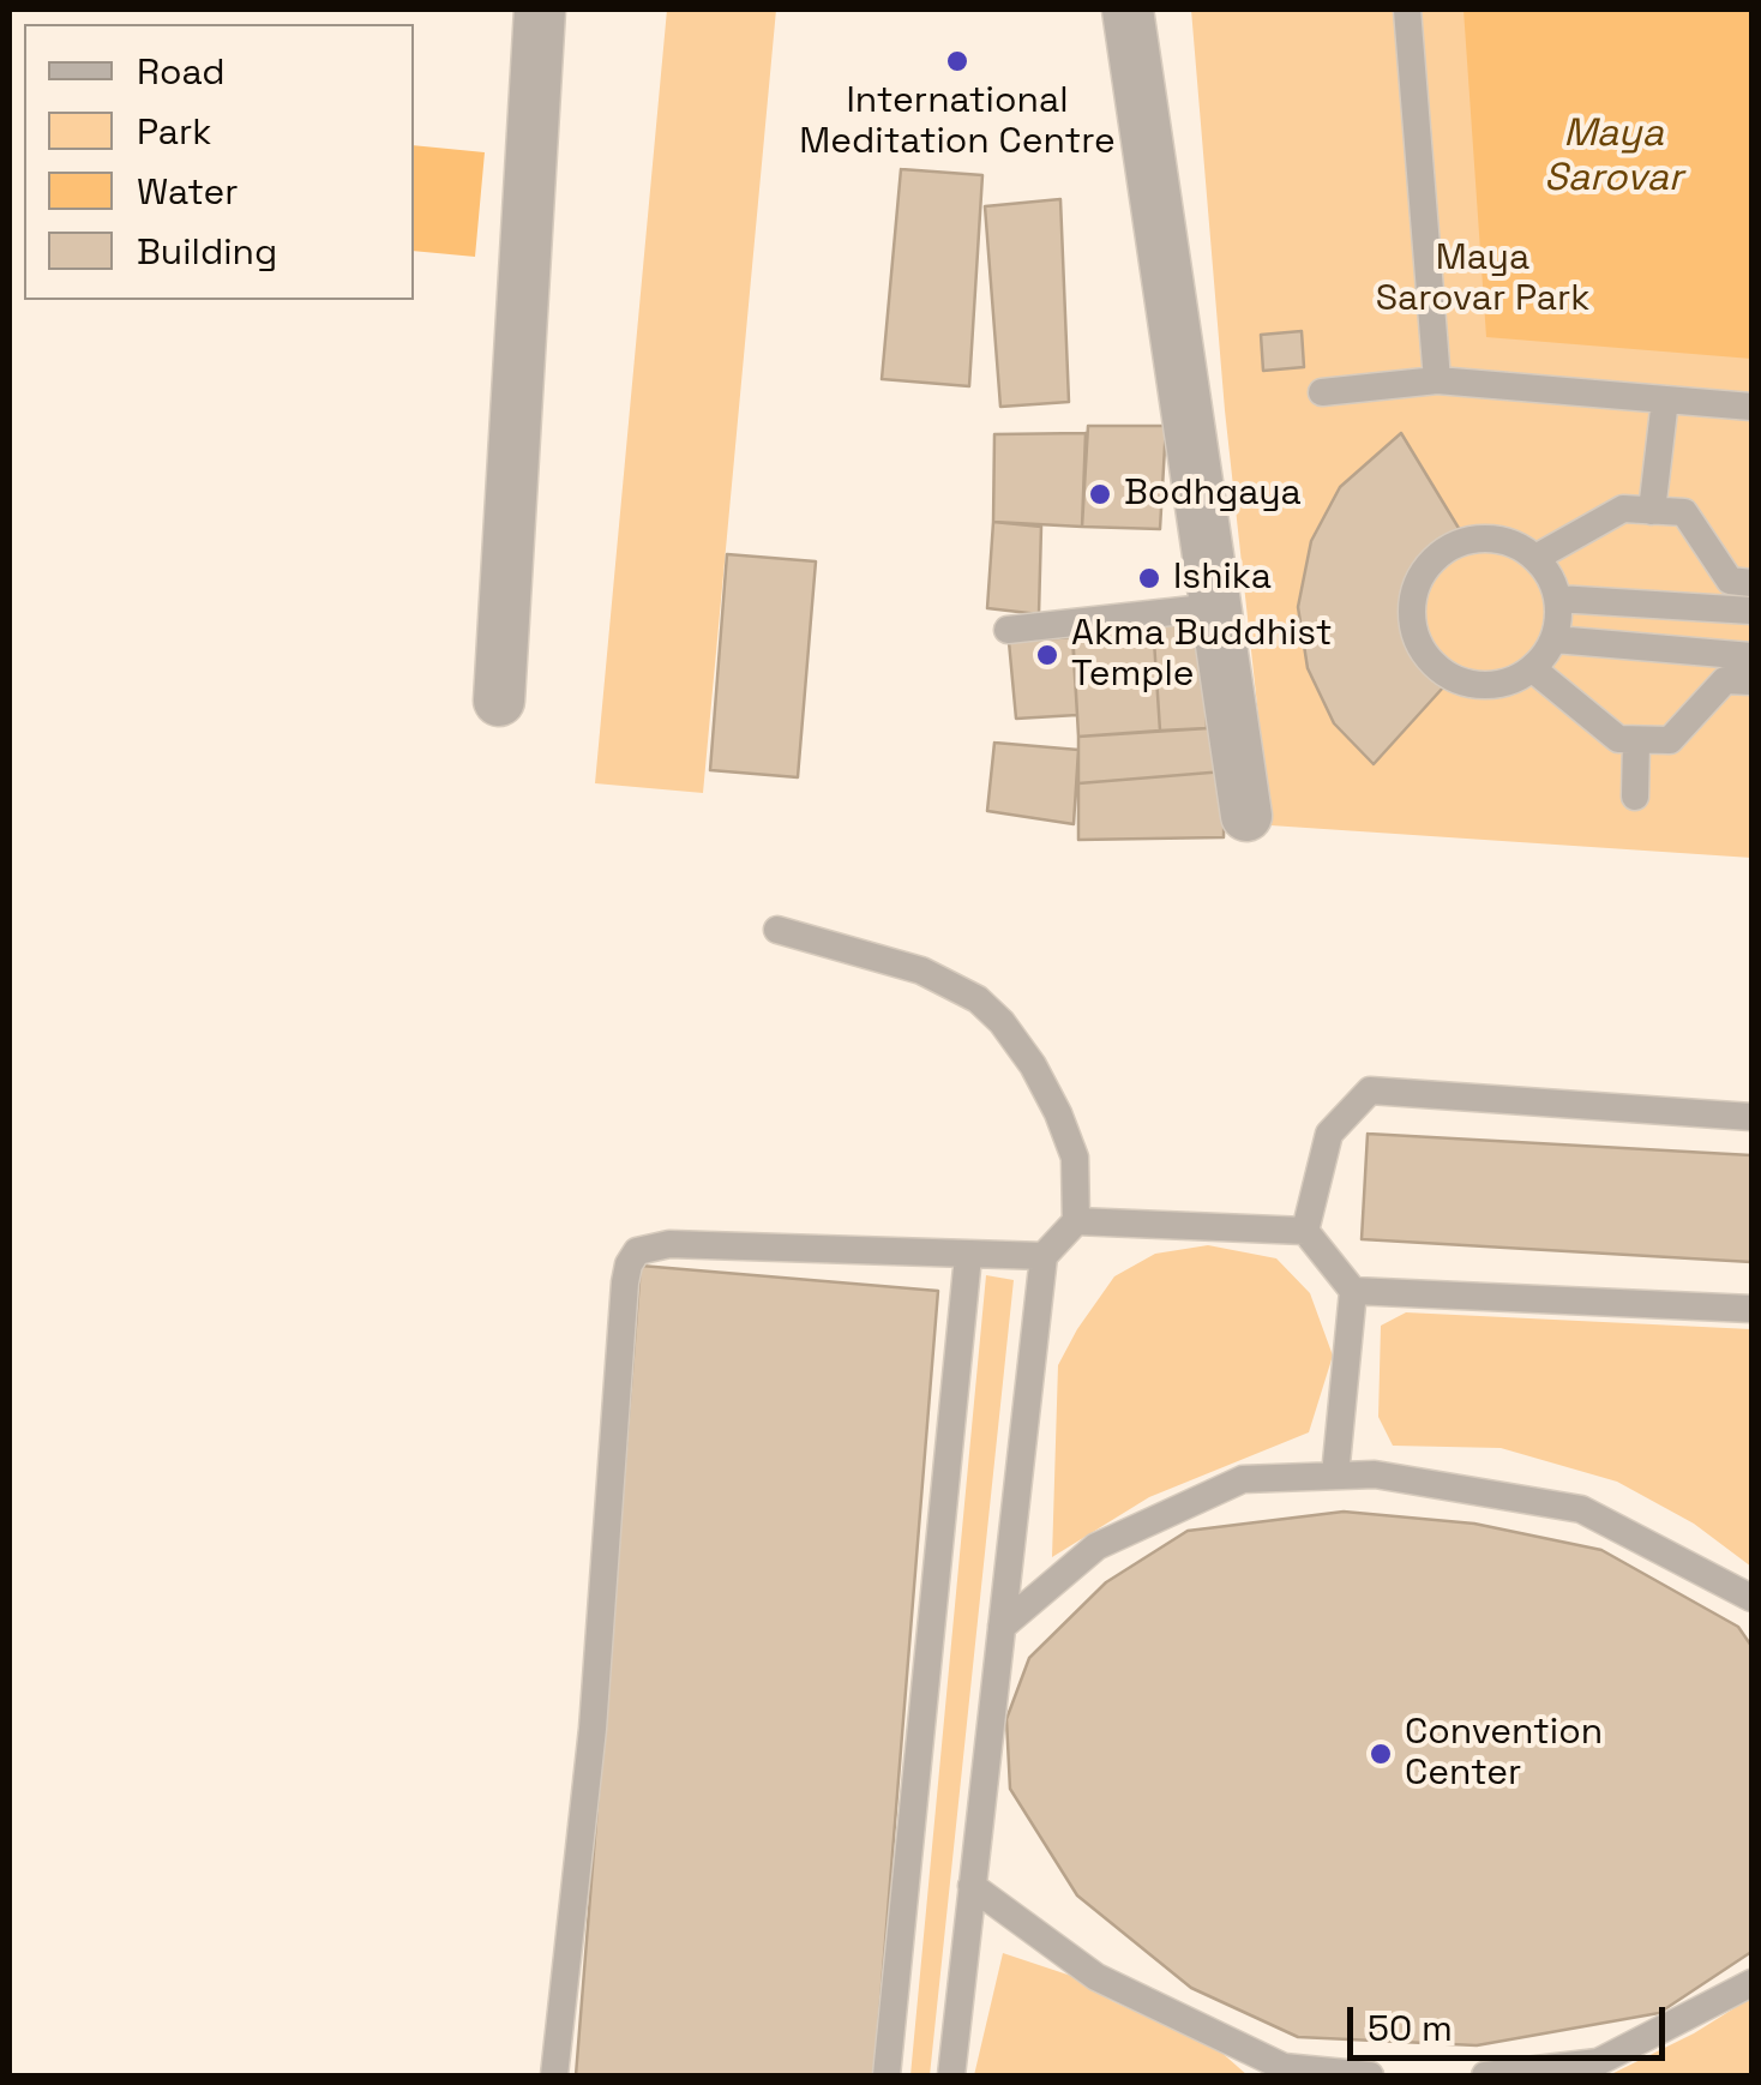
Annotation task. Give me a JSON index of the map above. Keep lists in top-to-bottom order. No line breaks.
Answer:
{"water":["Maya Sarovar"],"parks":["Maya Sarovar Park"],"places":["International Meditation Centre","Bodhgaya","Ishika","Akma Buddhist Temple","Convention Center"],"legend":["Road","Park","Water","Building"],"scale_bar":"50 m"}
